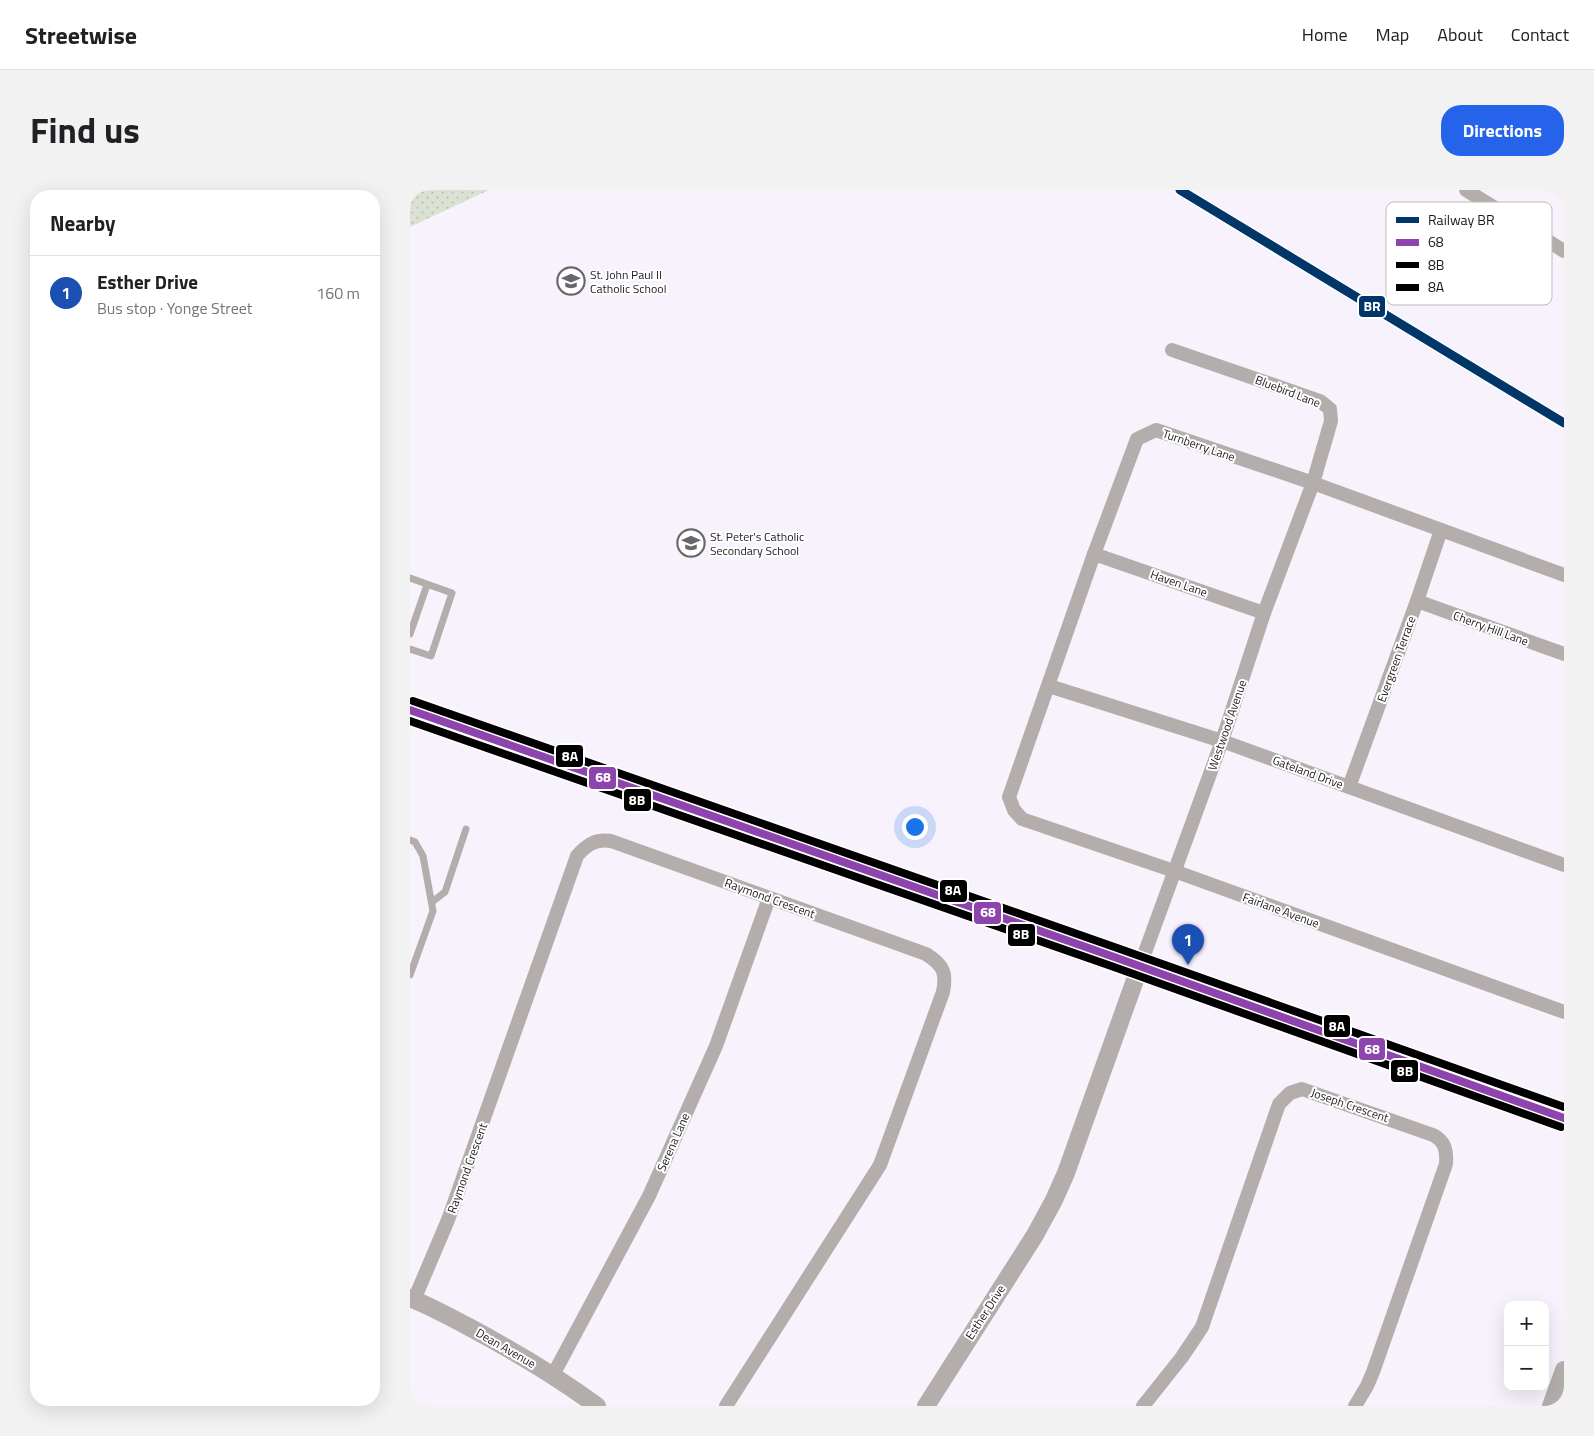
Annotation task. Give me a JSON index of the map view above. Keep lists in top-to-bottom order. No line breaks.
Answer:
{"streets":{"street":["Bluebird Lane","Turnberry Lane","Haven Lane","Cherry Hill Lane","Evergreen Terrace","Westwood Avenue","Gateland Drive","Raymond Crescent","Fairlane Avenue","Joseph Crescent","Serena Lane","Esther Drive","Dean Avenue"]},"crossings":[["Bluebird Lane","Turnberry Lane"],["Bluebird Lane","Westwood Avenue"],["Turnberry Lane","Haven Lane"],["Turnberry Lane","Evergreen Terrace"],["Turnberry Lane","Westwood Avenue"],["Turnberry Lane","Gateland Drive"],["Turnberry Lane","Fairlane Avenue"],["Haven Lane","Westwood Avenue"],["Cherry Hill Lane","Evergreen Terrace"],["Evergreen Terrace","Gateland Drive"],["Westwood Avenue","Gateland Drive"],["Westwood Avenue","Fairlane Avenue"],["Westwood Avenue","Esther Drive"],["Raymond Crescent","Serena Lane"],["Raymond Crescent","Dean Avenue"],["Serena Lane","Dean Avenue"]],"places":{"school or university":["St. John Paul II Catholic School","St. Peter's Catholic Secondary School"]},"lines":["rail line BR","transit line 8A","transit line 68","transit line 8B"],"legend":["Railway BR","68","8B","8A"],"page":{"header":"Streetwise","nav":["Home","Map","About","Contact"],"title":"Find us","buttons":"Directions","heading":"Nearby","list":[{"mark":"1","name":"Esther Drive","note":"Bus stop · Yonge Street","value":"160 m"}],"pins":"1","map_buttons":["+","−"]}}
